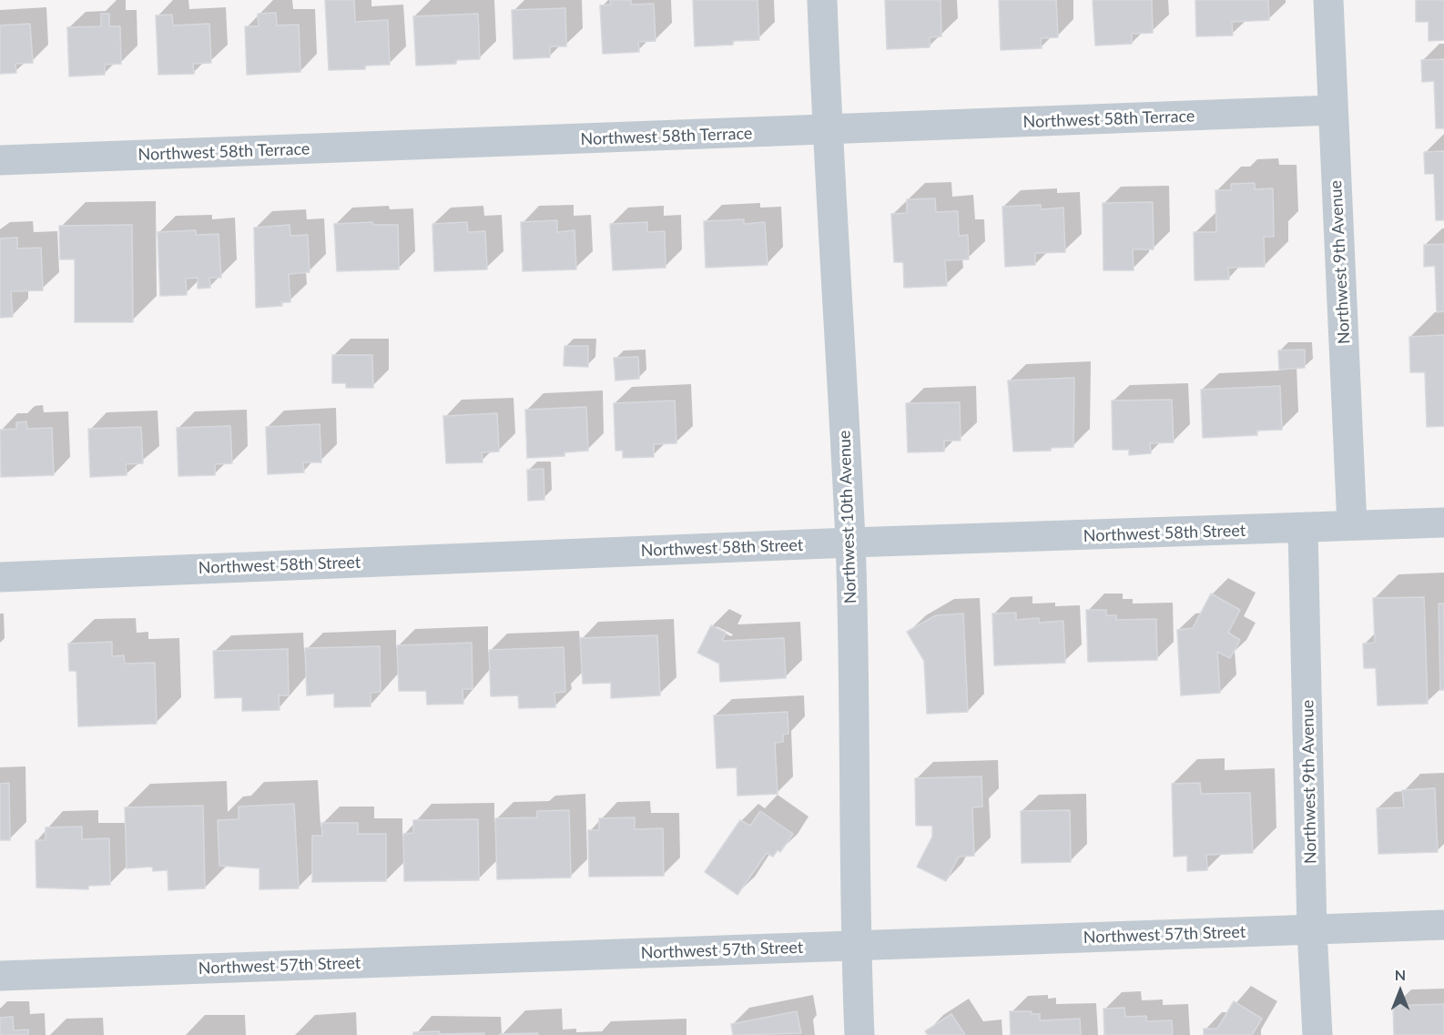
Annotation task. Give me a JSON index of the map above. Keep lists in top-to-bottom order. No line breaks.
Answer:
{"streets":{"street":["Northwest 58th Terrace","Northwest 9th Avenue","Northwest 10th Avenue","Northwest 58th Street","Northwest 57th Street"]},"crossings":[["Northwest 58th Terrace","Northwest 9th Avenue"],["Northwest 58th Terrace","Northwest 10th Avenue"],["Northwest 9th Avenue","Northwest 58th Street"],["Northwest 9th Avenue","Northwest 57th Street"],["Northwest 10th Avenue","Northwest 58th Street"],["Northwest 10th Avenue","Northwest 57th Street"]],"north":"top"}
